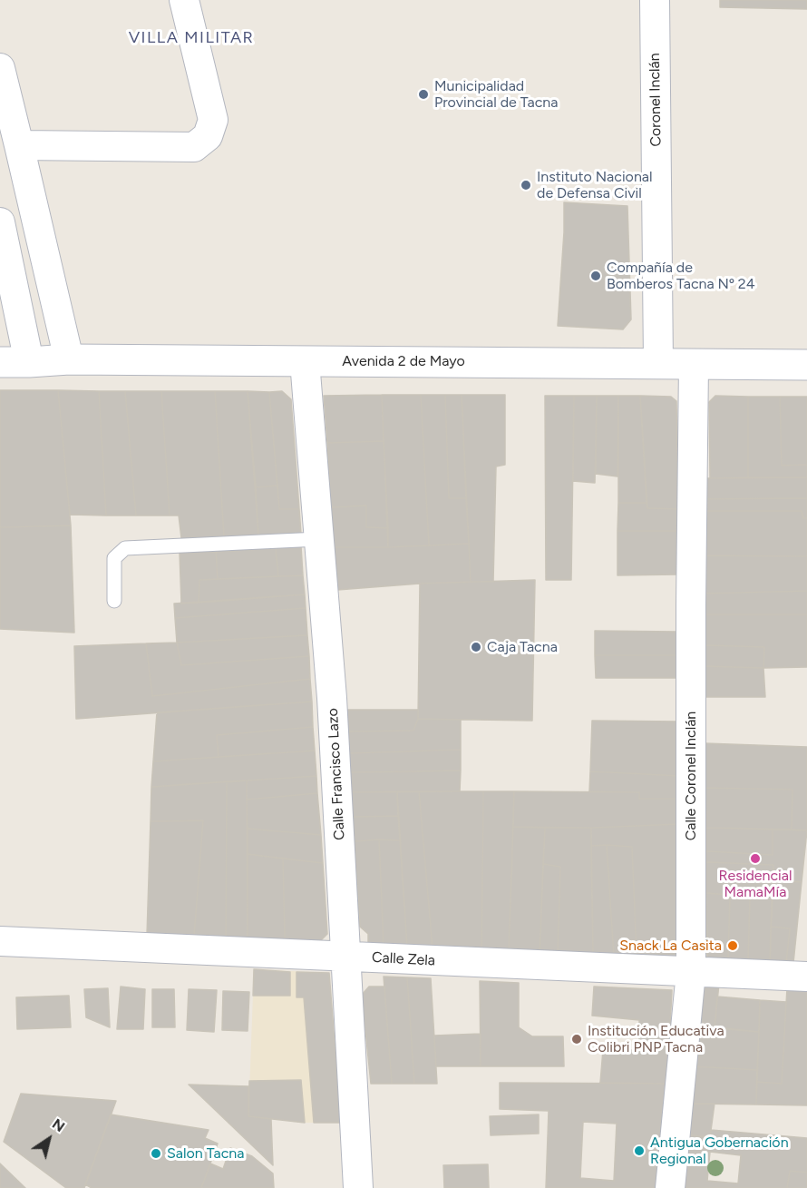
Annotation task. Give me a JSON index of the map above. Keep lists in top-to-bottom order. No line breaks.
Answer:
{"streets":{"street":["Coronel Inclán","Avenida 2 de Mayo","Calle Francisco Lazo","Calle Coronel Inclán","Calle Zela"]},"crossings":[["Coronel Inclán","Avenida 2 de Mayo"],["Avenida 2 de Mayo","Calle Francisco Lazo"],["Avenida 2 de Mayo","Calle Coronel Inclán"],["Calle Francisco Lazo","Calle Zela"],["Calle Coronel Inclán","Calle Zela"]],"districts":["VILLA MILITAR"],"places":["Municipalidad Provincial de Tacna","Instituto Nacional de Defensa Civil","Compañía de Bomberos Tacna Nº 24","Caja Tacna","Residencial MamaMía","Snack La Casita","Institución Educativa Colibri PNP Tacna","Antigua Gobernación Regional","Salon Tacna"],"north":"top right"}
